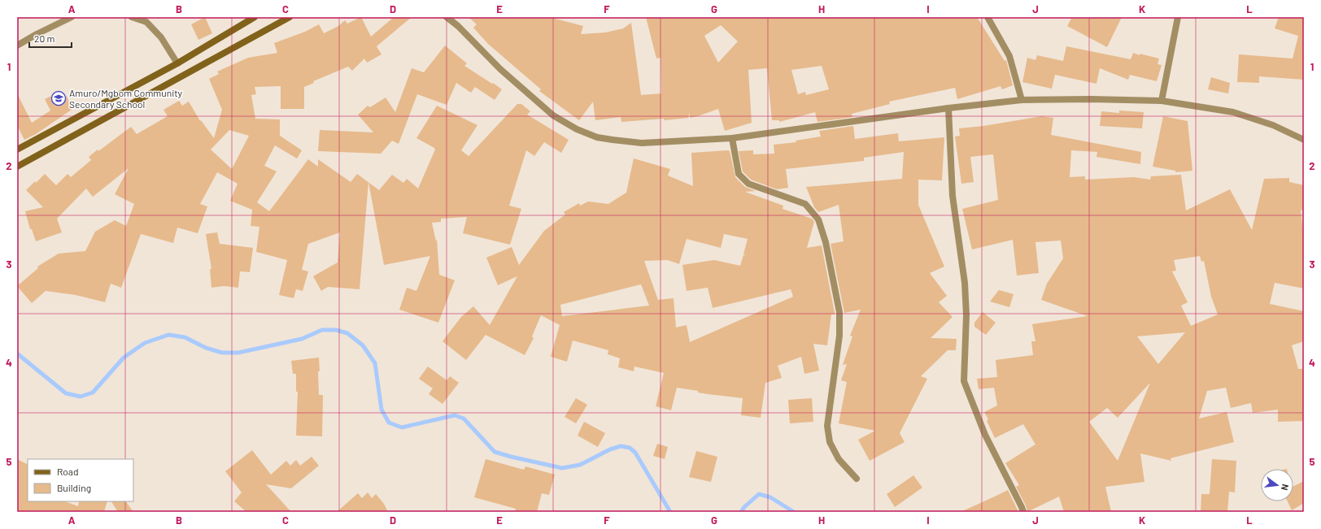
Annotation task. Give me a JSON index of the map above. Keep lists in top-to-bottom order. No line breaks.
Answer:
{"places":{"school or university":["Amuro/Mgbom Community Secondary School"]},"legend":["Road","Building"],"scale_bar":"20 m","north":"right","grid":{"columns":["A","B","C","D","E","F","G","H","I","J","K","L"],"rows":["1","2","3","4","5"]}}
